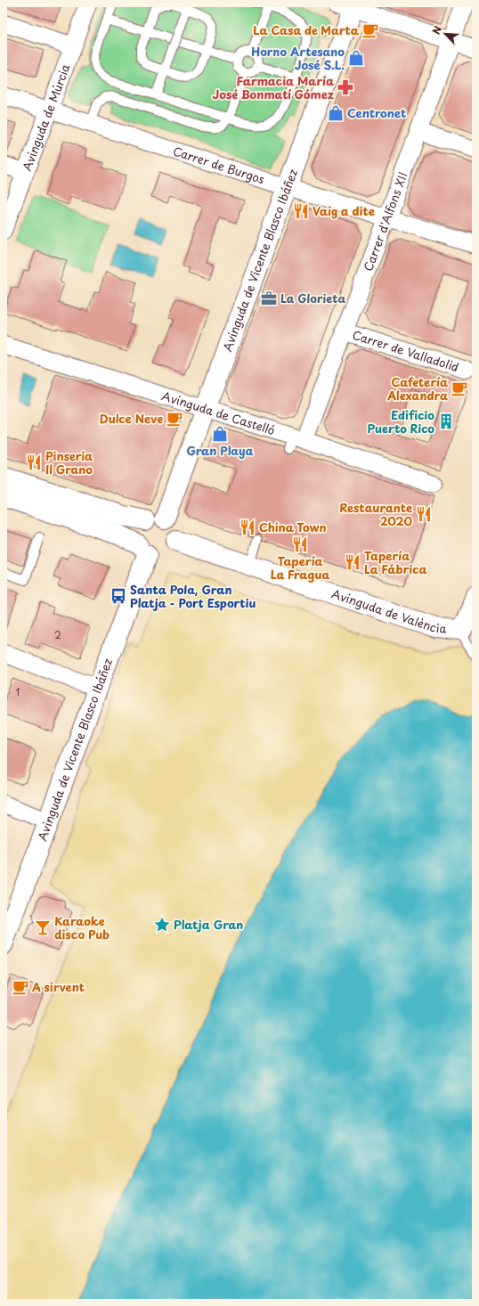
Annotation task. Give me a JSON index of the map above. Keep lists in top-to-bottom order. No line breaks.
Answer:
{"streets":{"street":["Avinguda de Múrcia","Carrer de Burgos","Carrer d'Alfons XII","Avinguda de Vicente Blasco Ibáñez","Carrer de Valladolid","Avinguda de Castelló","Avinguda de València"]},"crossings":[["Avinguda de Múrcia","Carrer de Burgos"],["Carrer de Burgos","Carrer d'Alfons XII"],["Carrer de Burgos","Avinguda de Vicente Blasco Ibáñez"],["Carrer d'Alfons XII","Carrer de Valladolid"],["Carrer d'Alfons XII","Avinguda de Castelló"],["Avinguda de Vicente Blasco Ibáñez","Avinguda de Castelló"],["Avinguda de Vicente Blasco Ibáñez","Avinguda de València"]],"places":{"cafe":["La Casa de Marta","Cafetería Alexandra","Dulce Neve","A sirvent"],"shop":["Horno Artesano José S.L.","Centronet","Gran Playa"],"pharmacy":["Farmacia María José Bonmatí Gómez"],"restaurant":["Vaig a dite","Pinseria Il Grano","Restaurante 2020","China Town","Tapería La Fragua","Tapería La Fábrica"],"office":["La Glorieta"],"building":["Edificio Puerto Rico"],"bus stop":["Santa Pola, Gran Platja - Port Esportiu"],"place":["Platja Gran"],"bar":["Karaoke disco Pub"]},"house_numbers":["2","1"],"north":"top left"}
